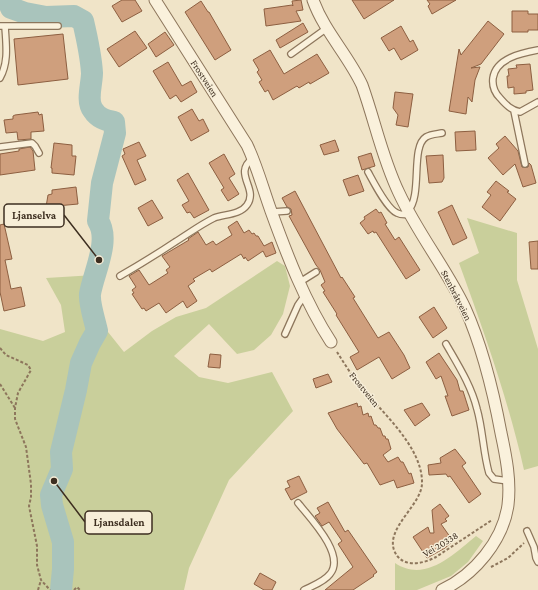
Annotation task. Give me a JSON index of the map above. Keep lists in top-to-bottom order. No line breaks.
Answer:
{"streets":{"street":["Frostveien","Stenbråtveien"],"path":["Vei 20338"]},"crossings":[["Frostveien","Vei 20338"]],"places":["Ljanselva","Ljansdalen"]}
